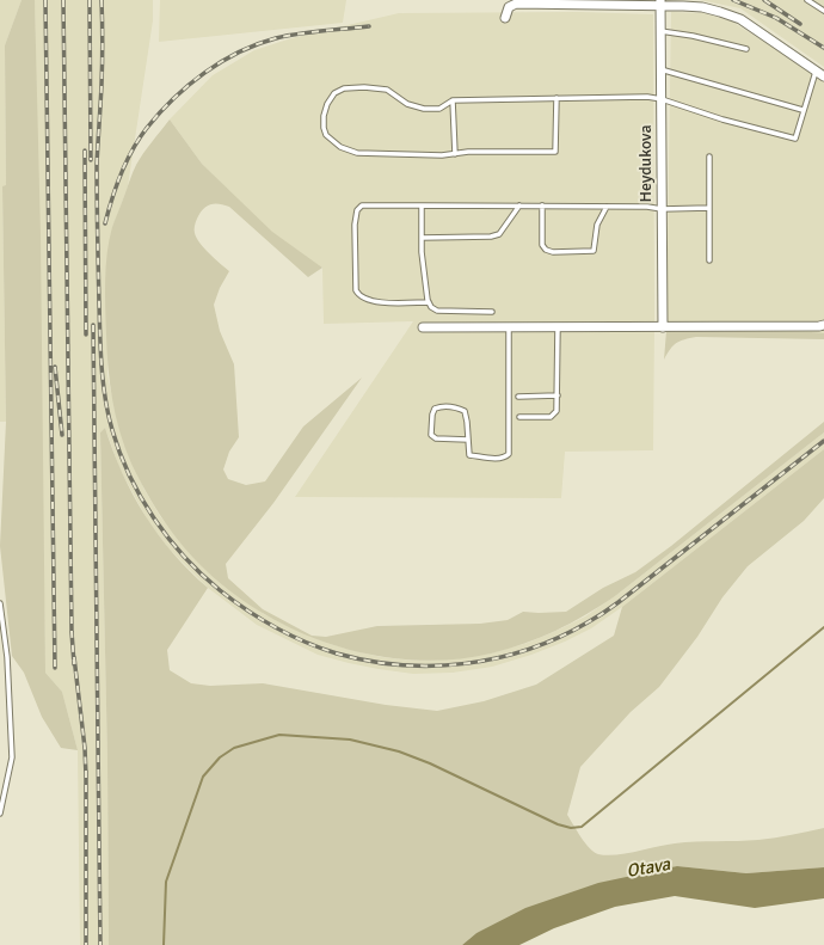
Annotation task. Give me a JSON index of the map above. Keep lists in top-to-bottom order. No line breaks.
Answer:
{"streets":{"street":["Heydukova"]},"water":["Otava"]}
